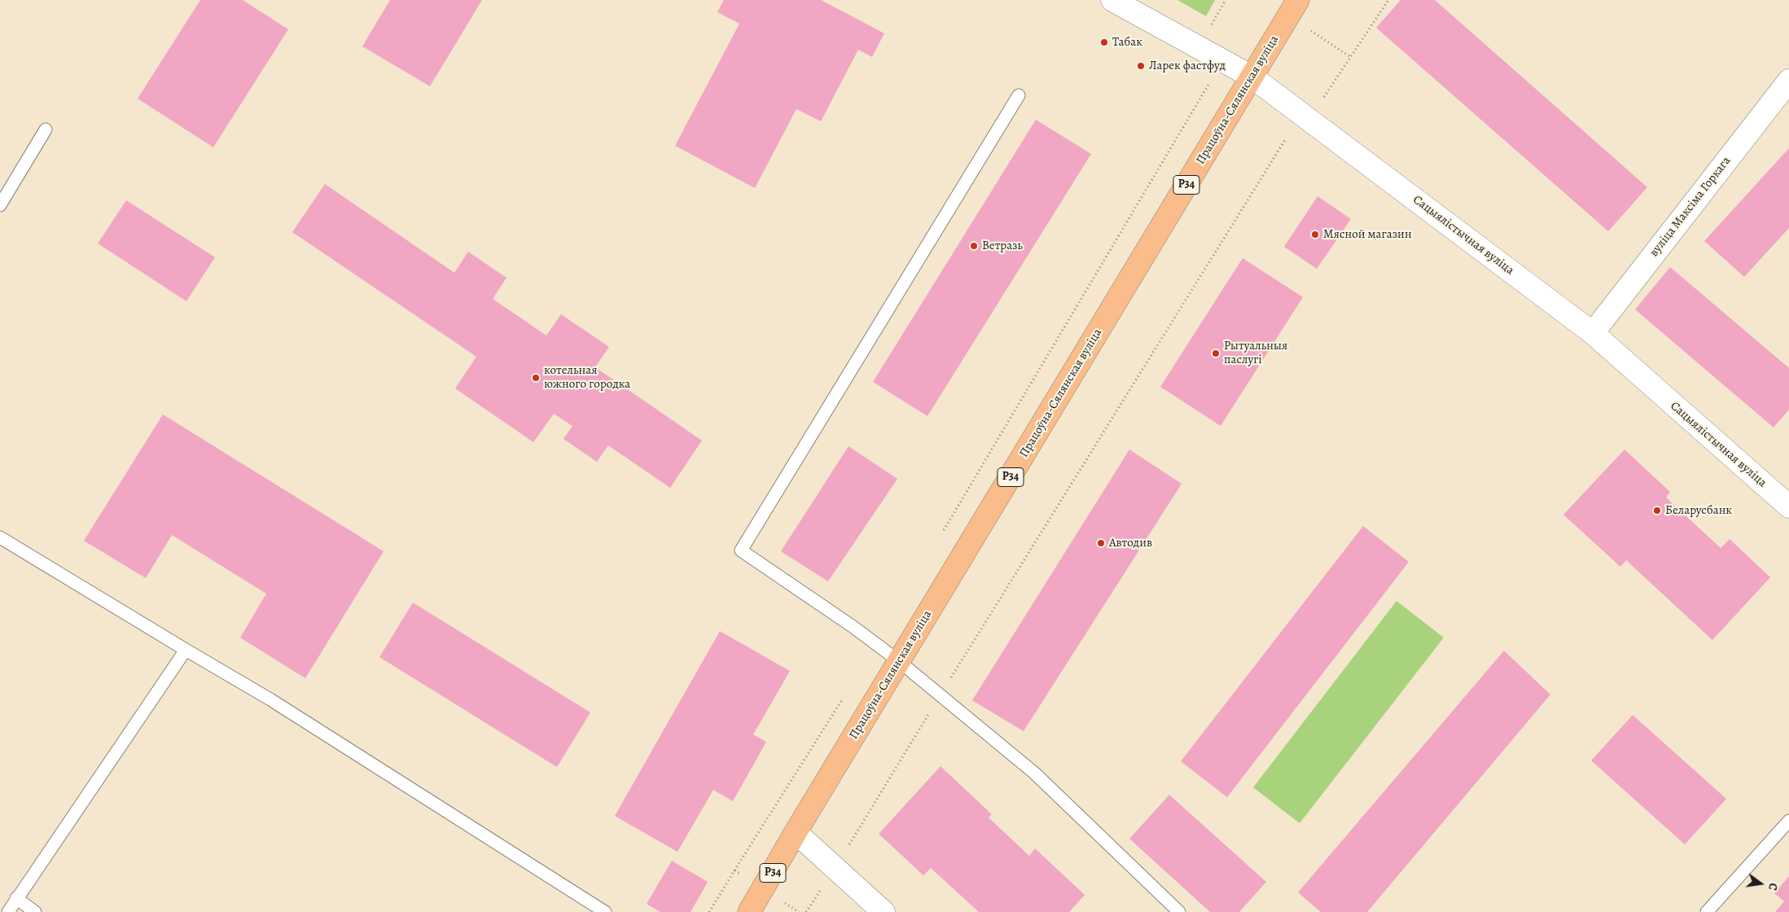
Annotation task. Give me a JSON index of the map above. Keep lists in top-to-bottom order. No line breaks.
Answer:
{"streets":{"main road":["Працоўна-Сялянская вуліца","Р34"],"street":["вуліца Максіма Горкага","Сацыялістычная вуліца"]},"crossings":[["Працоўна-Сялянская вуліца","Сацыялістычная вуліца"],["вуліца Максіма Горкага","Сацыялістычная вуліца"]],"places":["Табак","Ларек фастфуд","Мясной магазин","Ветразь","Рытуальныя паслугі","котельная южного городка","Беларусбанк","Автодив"],"north":"right"}
